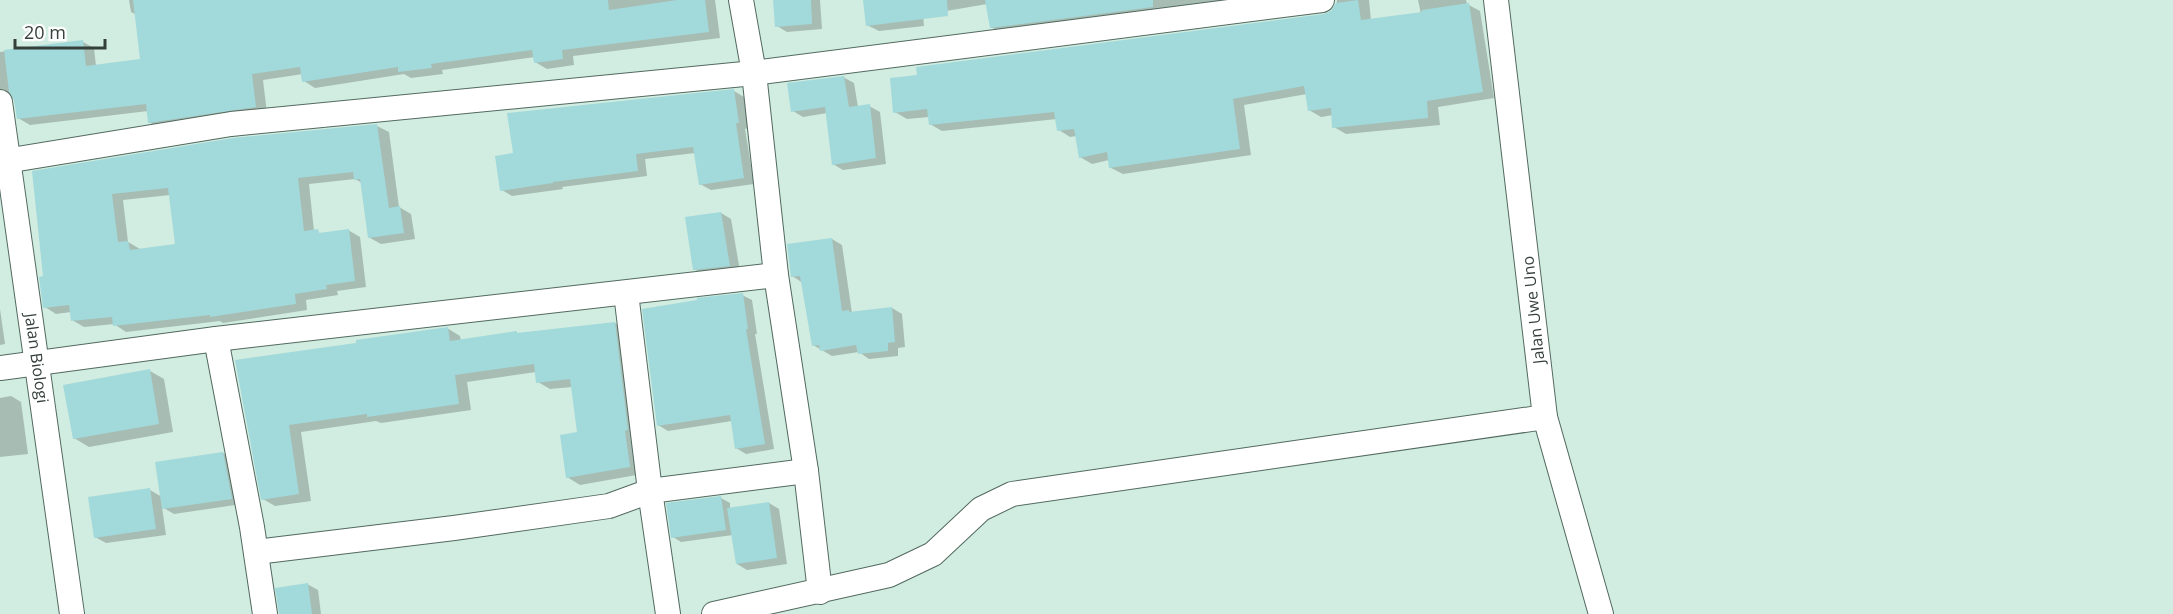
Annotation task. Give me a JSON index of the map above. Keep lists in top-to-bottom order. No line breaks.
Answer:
{"streets":{"street":["Jalan Uwe Uno","Jalan Biologi"]},"scale_bar":"20 m"}
